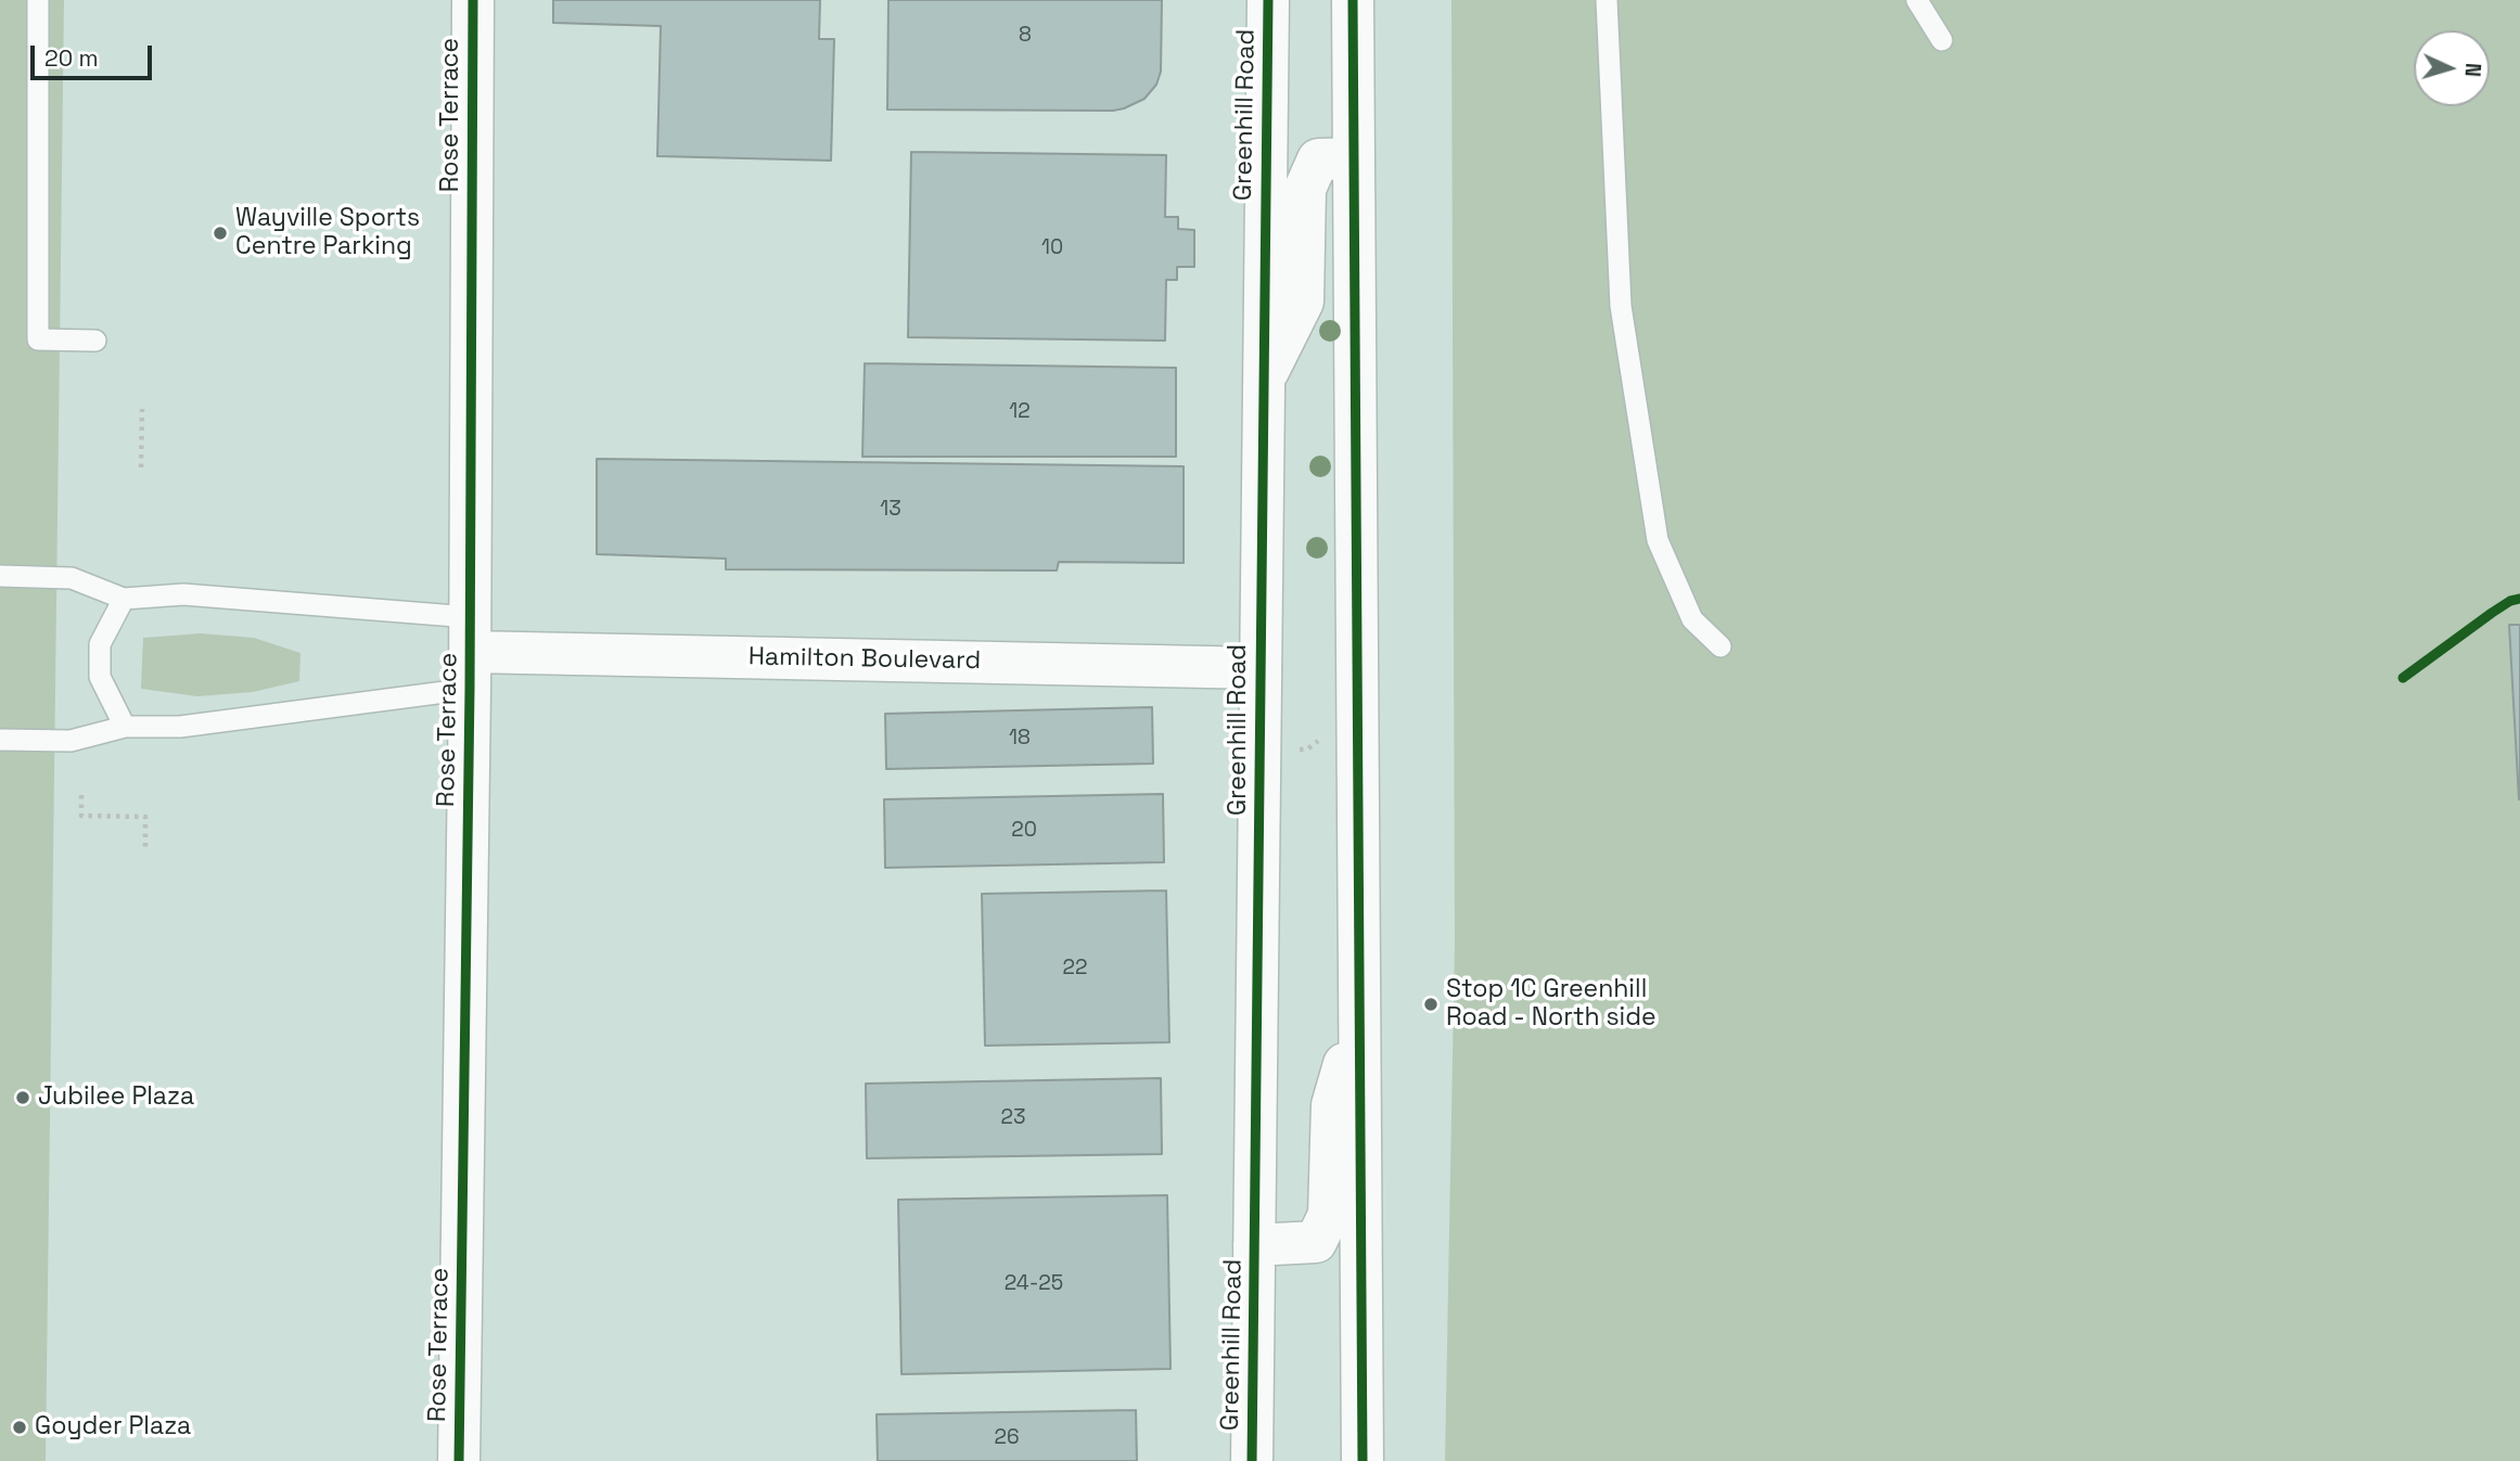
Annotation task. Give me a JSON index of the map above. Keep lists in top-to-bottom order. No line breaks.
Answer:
{"streets":{"main road":["Rose Terrace","Greenhill Road","Hamilton Boulevard"]},"crossings":[["Rose Terrace","Hamilton Boulevard"],["Greenhill Road","Hamilton Boulevard"]],"places":["Wayville Sports Centre Parking","Stop 1C Greenhill Road - North side","Jubilee Plaza","Goyder Plaza"],"house_numbers":["8","10","12","13","18","20","22","23","24-25","26"],"scale_bar":"20 m","north":"right"}
